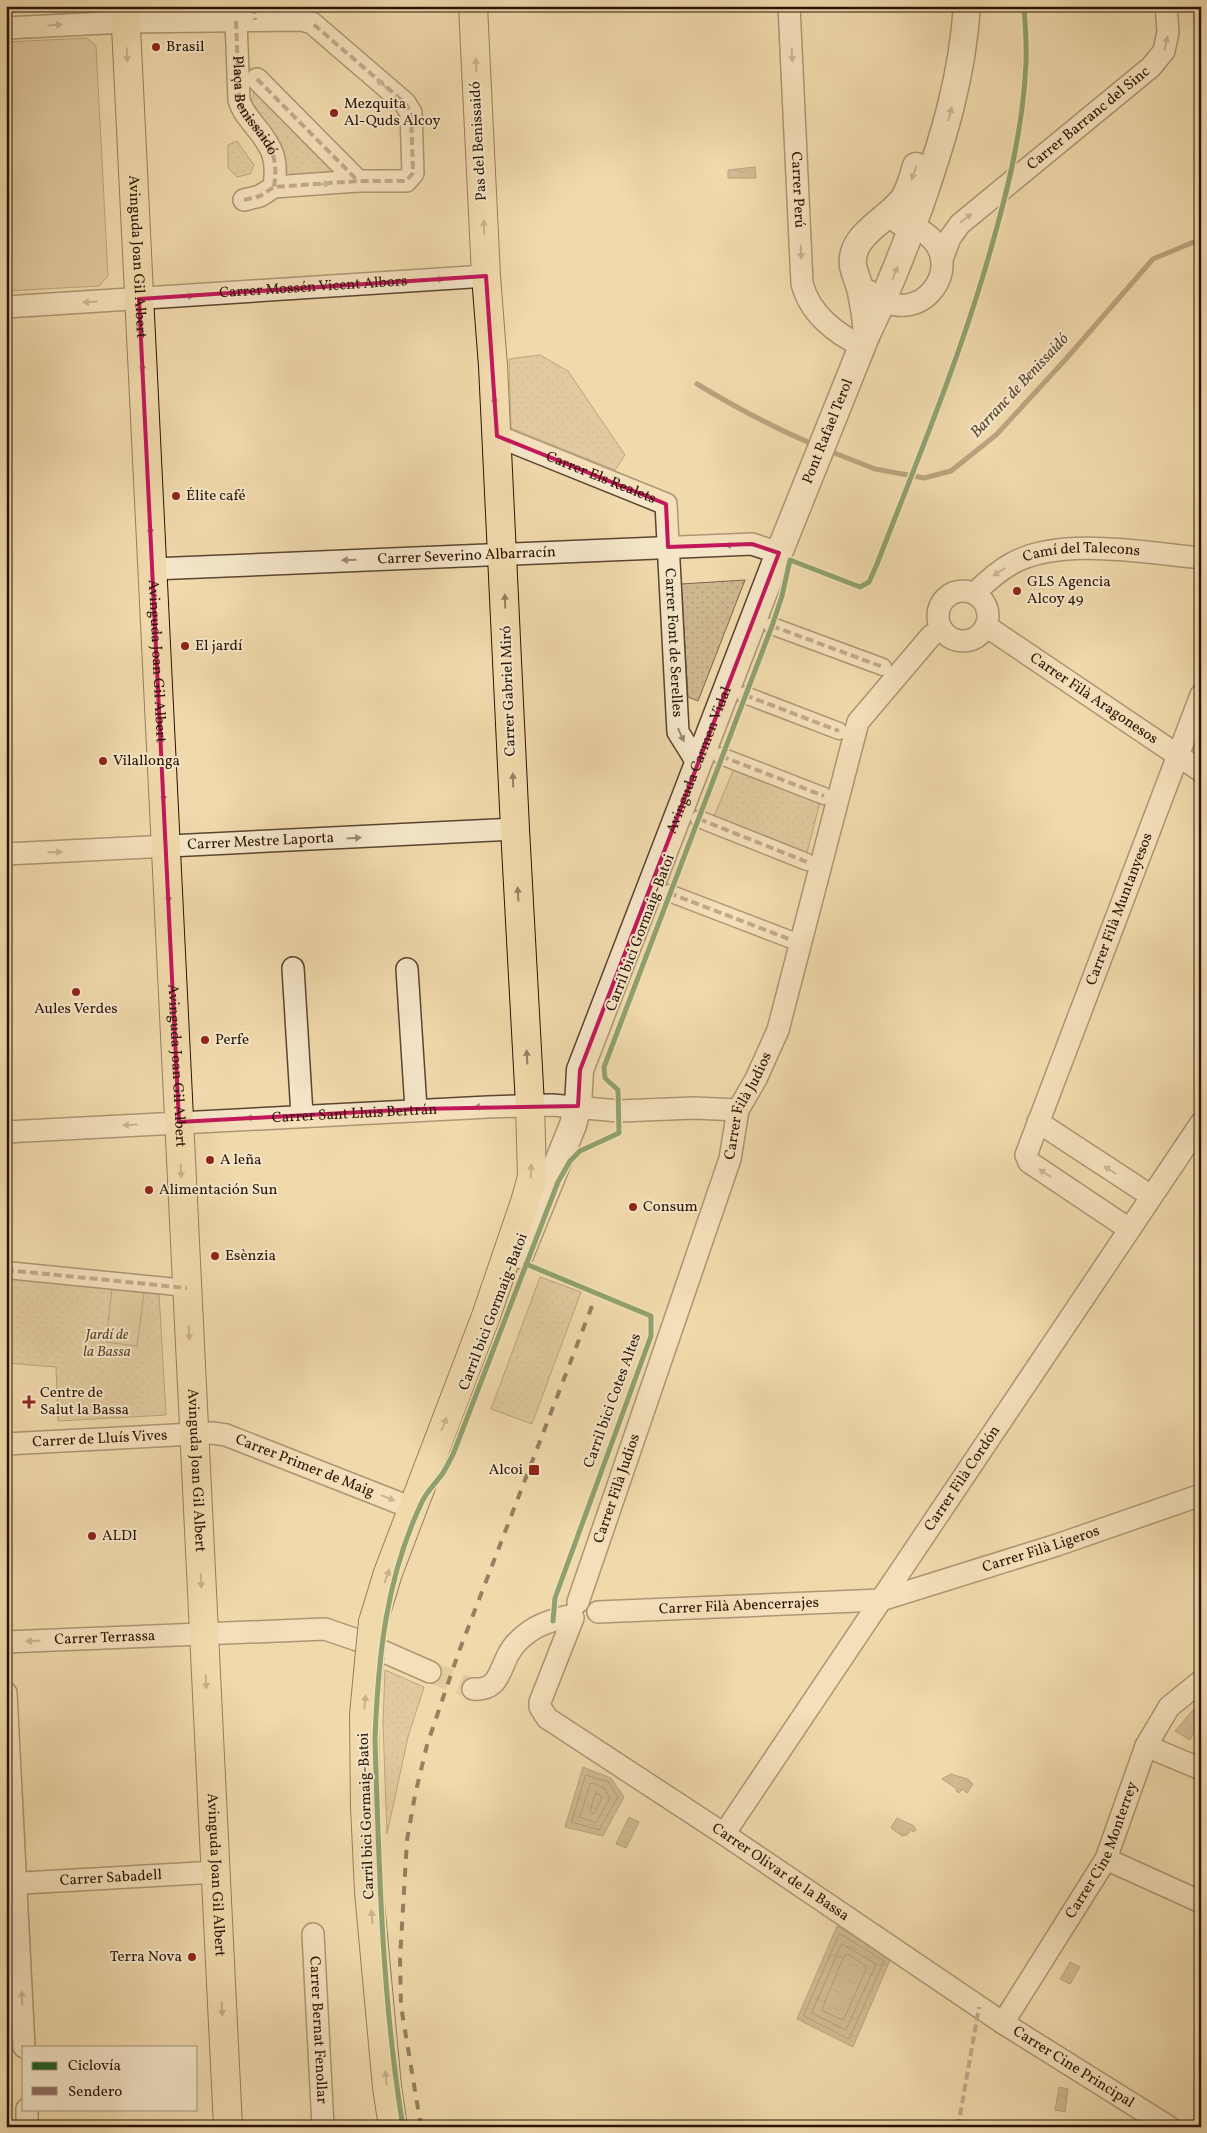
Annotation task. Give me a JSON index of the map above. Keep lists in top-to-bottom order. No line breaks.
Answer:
{"streets":{"main road":["Pas del Benissaidó","Avinguda Joan Gil Albert","Carrer Gabriel Miró"],"street":["Plaça Benissaidó","Carrer Barranc del Sinc","Carrer Perú","Carrer Mossén Vicent Albors","Pont Rafael Terol","Carrer Els Realets","Carrer Severino Albarracín","Camí del Talecons","Carrer Font de Serelles","Carrer Filà Aragonesos","Avinguda Carmen Vidal","Carrer Mestre Laporta","Carrer Filà Muntanyesos","Carrer Filà Judios","Carrer Sant Lluis Bertrán","Carrer de Lluís Vives","Carrer Primer de Maig","Carrer Filà Cordón","Carrer Filà Ligeros","Carrer Filà Abencerrajes","Carrer Terrassa","Carrer Cine Monterrey","Carrer Olivar de la Bassa","Carrer Sabadell","Carrer Bernat Fenollar","Carrer Cine Principal"],"cycle path":["Carril bici Gormaig-Batoi"]},"crossings":[["Carrer Barranc del Sinc","Carrer Perú"],["Carrer Barranc del Sinc","Pont Rafael Terol"],["Pas del Benissaidó","Carrer Mossén Vicent Albors"],["Pas del Benissaidó","Carrer Gabriel Miró"],["Carrer Perú","Pont Rafael Terol"],["Avinguda Joan Gil Albert","Carrer Mossén Vicent Albors"],["Avinguda Joan Gil Albert","Carrer Severino Albarracín"],["Avinguda Joan Gil Albert","Carrer Mestre Laporta"],["Avinguda Joan Gil Albert","Carrer Sant Lluis Bertrán"],["Avinguda Joan Gil Albert","Carrer de Lluís Vives"],["Avinguda Joan Gil Albert","Carrer Primer de Maig"],["Avinguda Joan Gil Albert","Carrer Terrassa"],["Avinguda Joan Gil Albert","Carrer Sabadell"],["Carrer Mossén Vicent Albors","Carrer Gabriel Miró"],["Pont Rafael Terol","Avinguda Carmen Vidal"],["Carrer Els Realets","Carrer Severino Albarracín"],["Carrer Els Realets","Carrer Font de Serelles"],["Carrer Els Realets","Carrer Gabriel Miró"],["Carrer Severino Albarracín","Carrer Font de Serelles"],["Carrer Severino Albarracín","Carrer Gabriel Miró"],["Carrer Severino Albarracín","Avinguda Carmen Vidal"],["Camí del Talecons","Carrer Filà Aragonesos"],["Camí del Talecons","Carrer Filà Judios"],["Carrer Font de Serelles","Avinguda Carmen Vidal"],["Carrer Gabriel Miró","Avinguda Carmen Vidal"],["Carrer Gabriel Miró","Carrer Mestre Laporta"],["Carrer Gabriel Miró","Carrer Sant Lluis Bertrán"],["Carrer Gabriel Miró","Carrer Primer de Maig"],["Carrer Filà Aragonesos","Carrer Filà Muntanyesos"],["Carrer Filà Aragonesos","Carrer Filà Judios"],["Avinguda Carmen Vidal","Carrer Sant Lluis Bertrán"],["Carrer Filà Muntanyesos","Carrer Filà Cordón"],["Carrer Filà Judios","Carrer Sant Lluis Bertrán"],["Carrer Filà Judios","Carrer Filà Abencerrajes"],["Carrer Filà Judios","Carrer Olivar de la Bassa"],["Carrer de Lluís Vives","Carrer Primer de Maig"],["Carrer Filà Cordón","Carrer Filà Ligeros"],["Carrer Filà Cordón","Carrer Filà Abencerrajes"],["Carrer Filà Cordón","Carrer Olivar de la Bassa"],["Carrer Filà Ligeros","Carrer Filà Abencerrajes"],["Carrer Cine Monterrey","Carrer Olivar de la Bassa"],["Carrer Cine Monterrey","Carrer Cine Principal"],["Carrer Olivar de la Bassa","Carrer Cine Principal"]],"one_way":["Carrer Barranc del Sinc","Pas del Benissaidó","Carrer Perú","Avinguda Joan Gil Albert","Carrer Severino Albarracín","Camí del Talecons","Carrer Font de Serelles","Carrer Gabriel Miró","Carrer Mestre Laporta","Carrer Terrassa"],"water":["Barranc de Benissaidó"],"parks":["Jardí de la Bassa"],"places":{"other":["Brasil","Mezquita Al-Quds Alcoy","Élite café","GLS Agencia Alcoy 49","El jardí","Vilallonga","Aules Verdes","Perfe","A leña","Alimentación Sun","Consum","Esènzia","ALDI","Terra Nova"],"health":["Centre de Salut la Bassa"],"transit":["Alcoi"]},"legend":["Ciclovía","Sendero"]}
